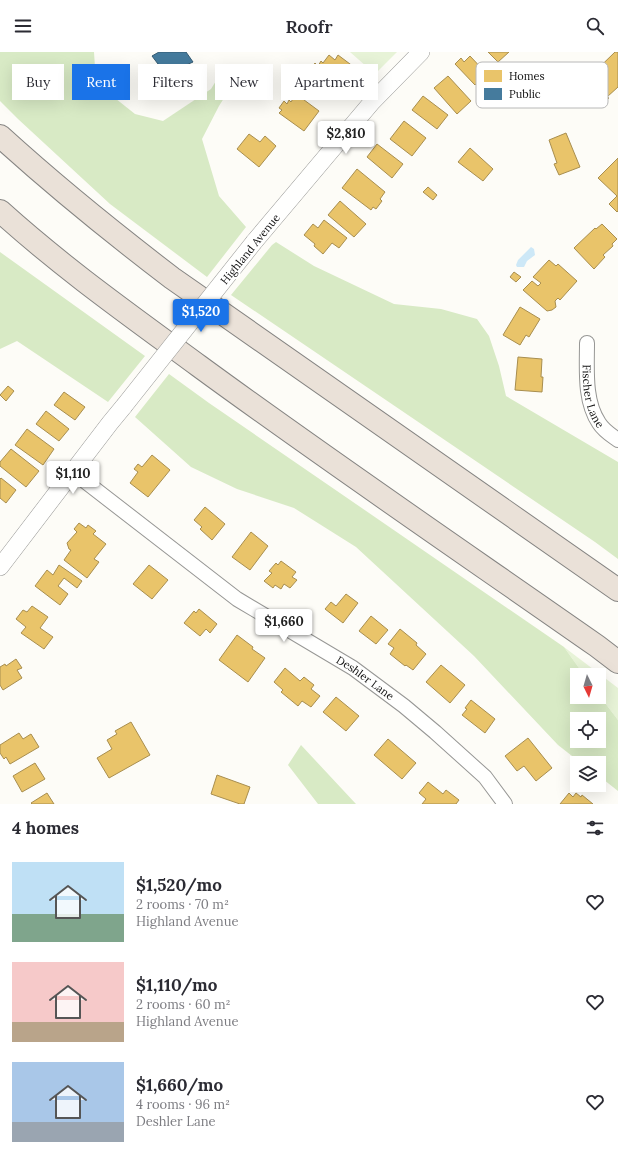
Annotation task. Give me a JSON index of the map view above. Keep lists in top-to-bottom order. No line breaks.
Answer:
{"streets":{"street":["Highland Avenue","Fischer Lane","Deshler Lane"]},"crossings":[["Highland Avenue","Deshler Lane"]],"legend":["Homes","Public"],"north":"bottom","page":{"header":"Roofr","chip":["Buy","Rent","Filters","New","Apartment"],"price":["$2,810","$1,520","$1,110","$1,660"],"heading":"4 homes","list":[{"name":"$1,520/mo","note":"2 rooms · 70 m² · Highland Avenue"},{"name":"$1,110/mo","note":"2 rooms · 60 m² · Highland Avenue"},{"name":"$1,660/mo","note":"4 rooms · 96 m² · Deshler Lane"}]}}
